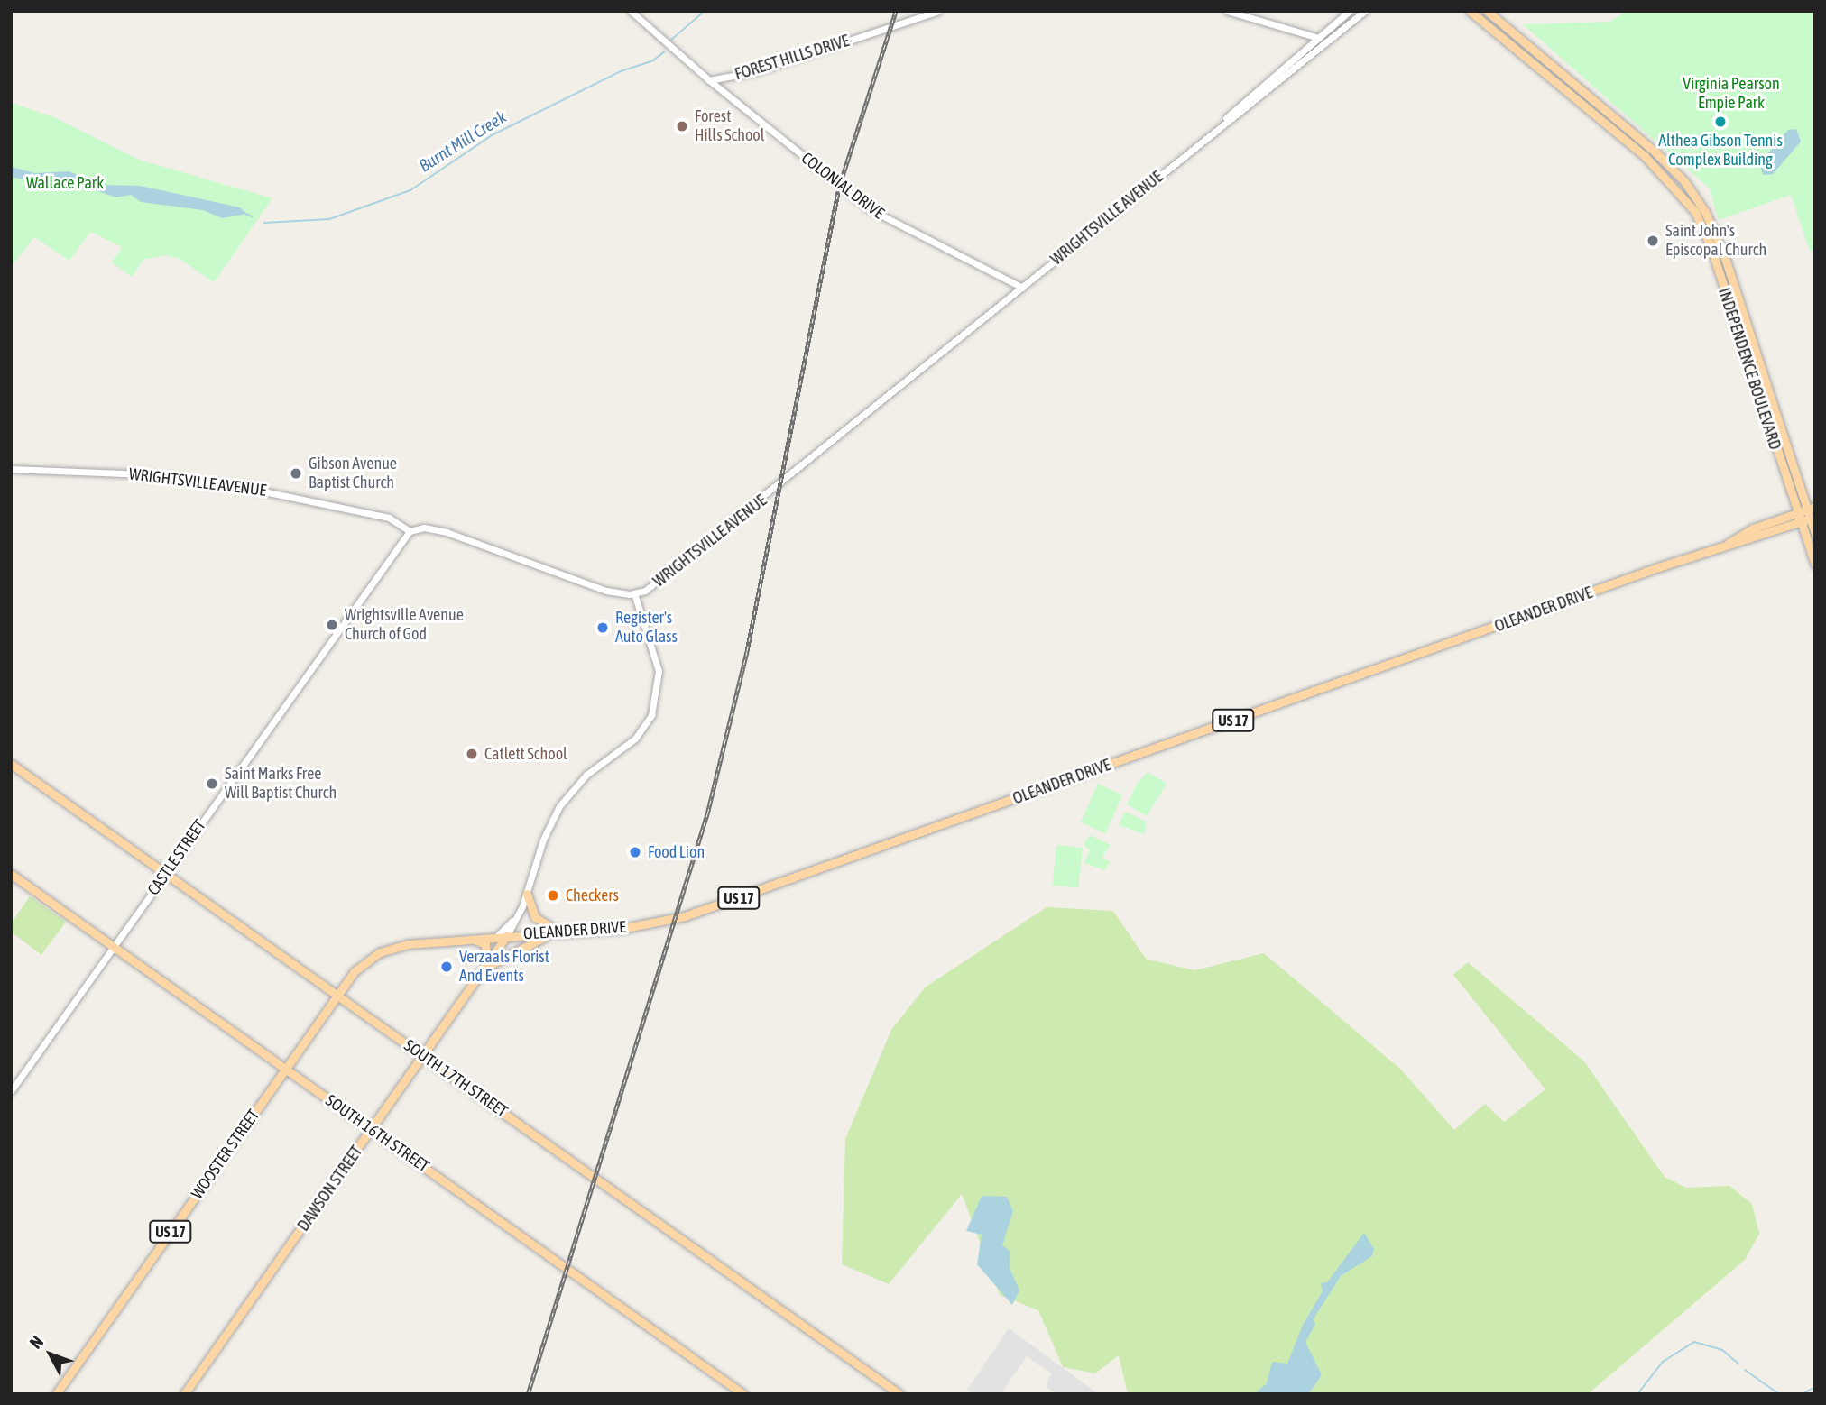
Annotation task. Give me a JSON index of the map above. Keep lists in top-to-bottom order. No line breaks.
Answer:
{"streets":{"main road":["INDEPENDENCE BOULEVARD","OLEANDER DRIVE","US 17","SOUTH 17TH STREET","SOUTH 16TH STREET","WOOSTER STREET","DAWSON STREET"],"street":["FOREST HILLS DRIVE","COLONIAL DRIVE","WRIGHTSVILLE AVENUE","CASTLE STREET"]},"crossings":[["FOREST HILLS DRIVE","COLONIAL DRIVE"],["COLONIAL DRIVE","WRIGHTSVILLE AVENUE"],["WRIGHTSVILLE AVENUE","CASTLE STREET"],["WRIGHTSVILLE AVENUE","DAWSON STREET"],["INDEPENDENCE BOULEVARD","OLEANDER DRIVE"],["OLEANDER DRIVE","US 17"],["OLEANDER DRIVE","WOOSTER STREET"],["OLEANDER DRIVE","DAWSON STREET"],["US 17","DAWSON STREET"],["CASTLE STREET","SOUTH 17TH STREET"],["CASTLE STREET","SOUTH 16TH STREET"],["SOUTH 17TH STREET","WOOSTER STREET"],["SOUTH 17TH STREET","DAWSON STREET"],["SOUTH 16TH STREET","WOOSTER STREET"],["SOUTH 16TH STREET","DAWSON STREET"]],"water":["Burnt Mill Creek"],"parks":["Virginia Pearson Empie Park","Wallace Park"],"places":["Althea Gibson Tennis Complex Building","Forest Hills School","Saint John's Episcopal Church","Gibson Avenue Baptist Church","Wrightsville Avenue Church of God","Register's Auto Glass","Catlett School","Saint Marks Free Will Baptist Church","Food Lion","Checkers","Verzaals Florist And Events"],"north":"top left"}
